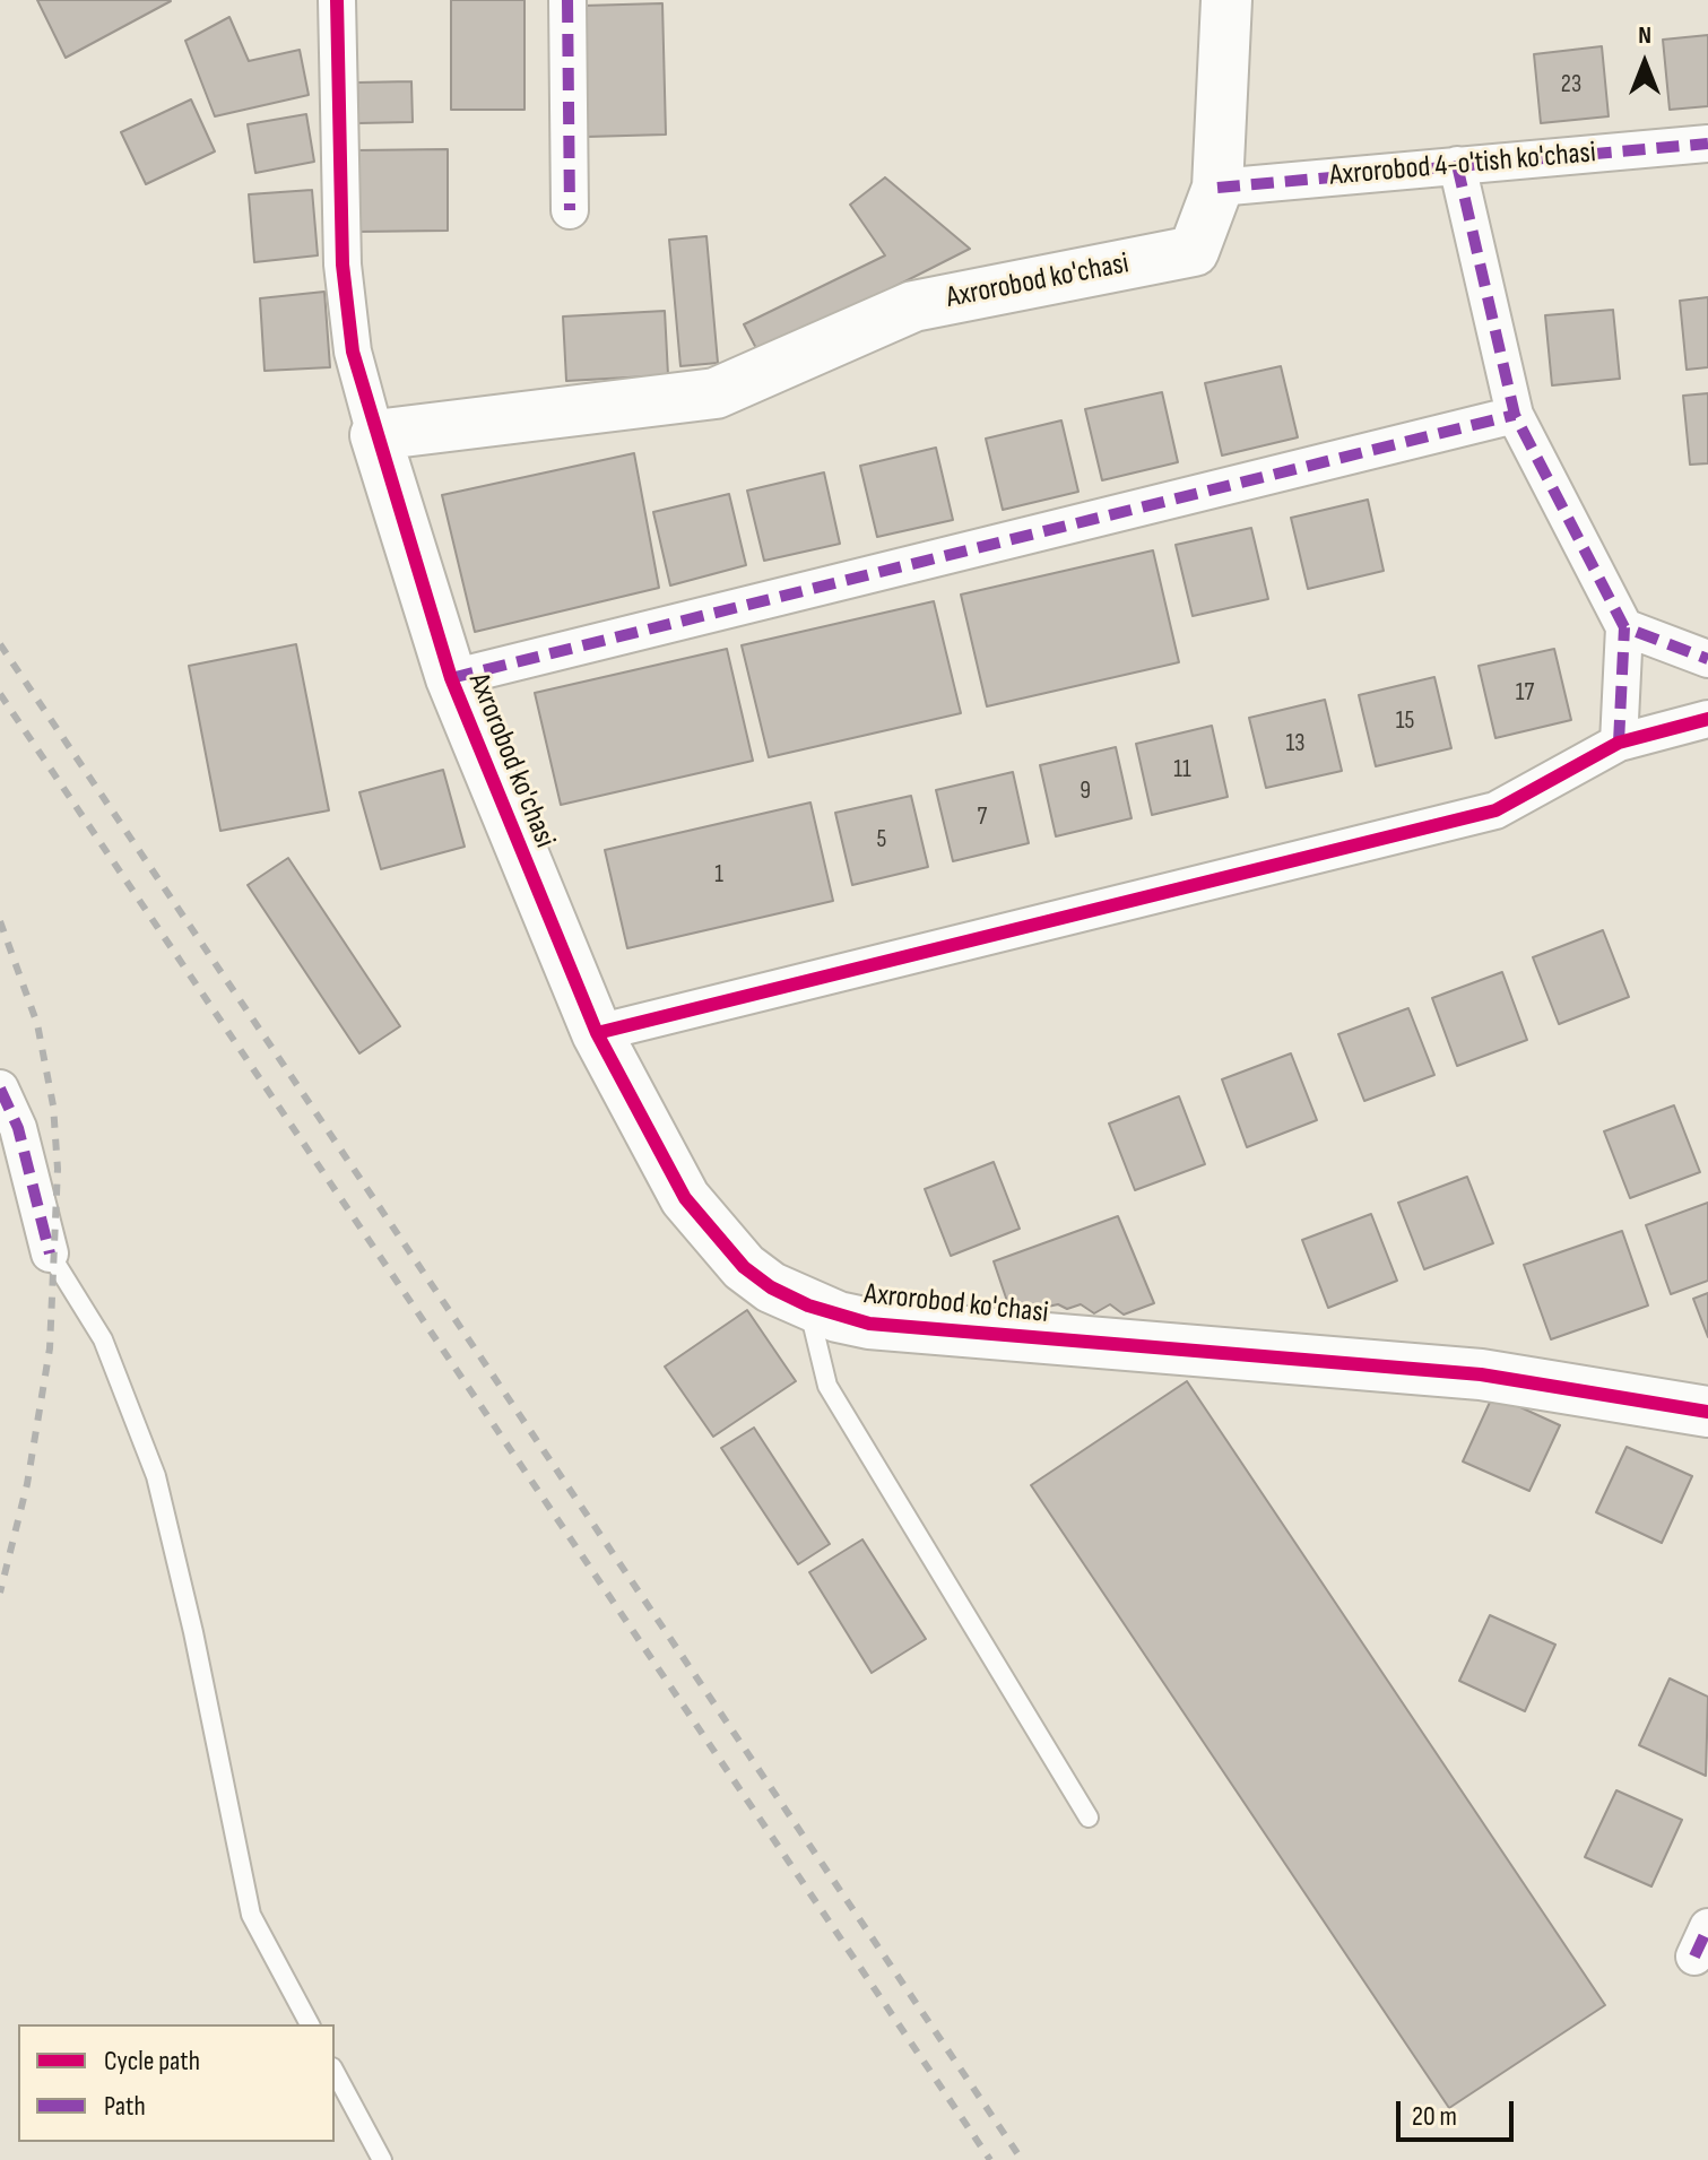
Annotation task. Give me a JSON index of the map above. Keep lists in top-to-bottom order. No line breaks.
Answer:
{"streets":{"street":["Axrorobod 4-o'tish ko'chasi","Axrorobod ko'chasi"]},"crossings":[["Axrorobod 4-o'tish ko'chasi","Axrorobod ko'chasi"]],"house_numbers":["23","17","15","13","11","9","7","5","1"],"legend":["Cycle path","Path"],"scale_bar":"20 m","north":"top"}
